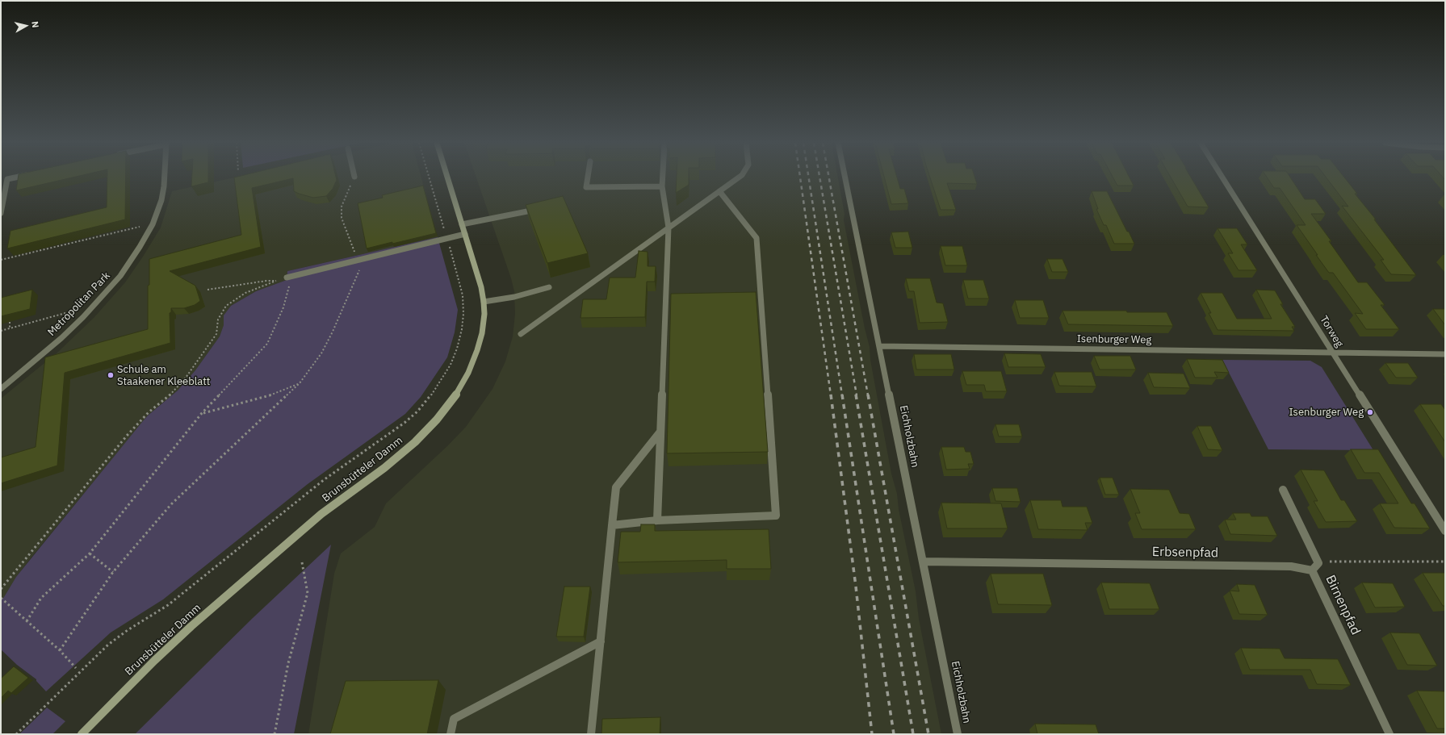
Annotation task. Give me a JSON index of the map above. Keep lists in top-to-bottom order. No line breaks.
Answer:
{"streets":{"main road":["Brunsbütteler Damm"],"street":["Metropolitan Park","Torweg","Isenburger Weg","Eichholzbahn","Erbsenpfad","Birnenpfad"]},"crossings":[["Torweg","Isenburger Weg"],["Isenburger Weg","Eichholzbahn"],["Eichholzbahn","Erbsenpfad"],["Erbsenpfad","Birnenpfad"]],"places":["Schule am Staakener Kleeblatt","Isenburger Weg"],"north":"right"}
